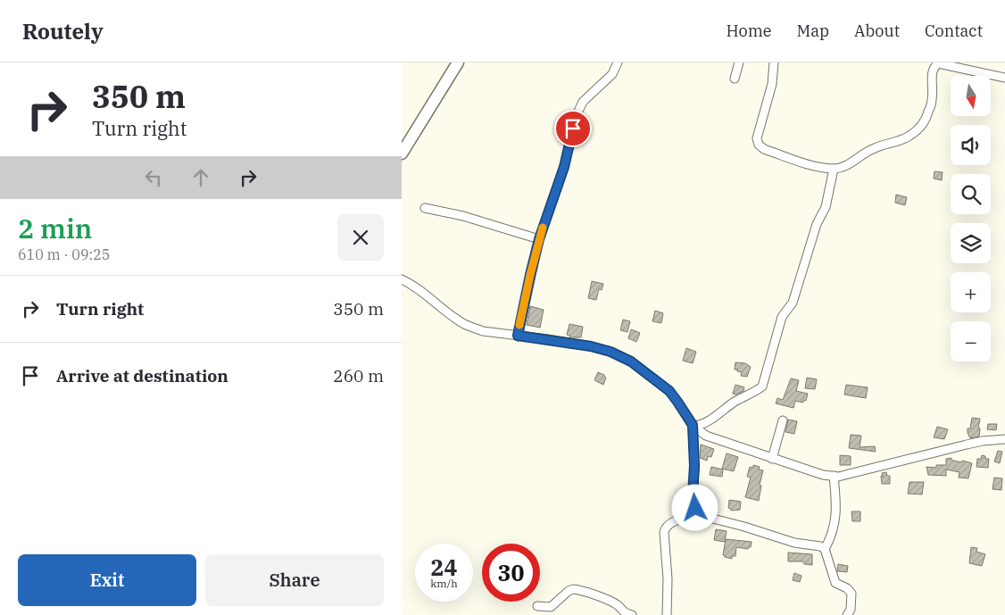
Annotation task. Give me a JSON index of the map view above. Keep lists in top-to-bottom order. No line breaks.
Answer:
{"north":"bottom","page":{"header":"Routely","nav":["Home","Map","About","Contact"],"turn":["350 m","Turn right"],"map_buttons":["+","−"],"heading":["2 min","610 m · 09:25"],"list":[{"name":"Turn right","value":"350 m"},{"name":"Arrive at destination","value":"260 m"}],"speed":"24 km/h","limit":"30","buttons":["Exit","Share"]}}
